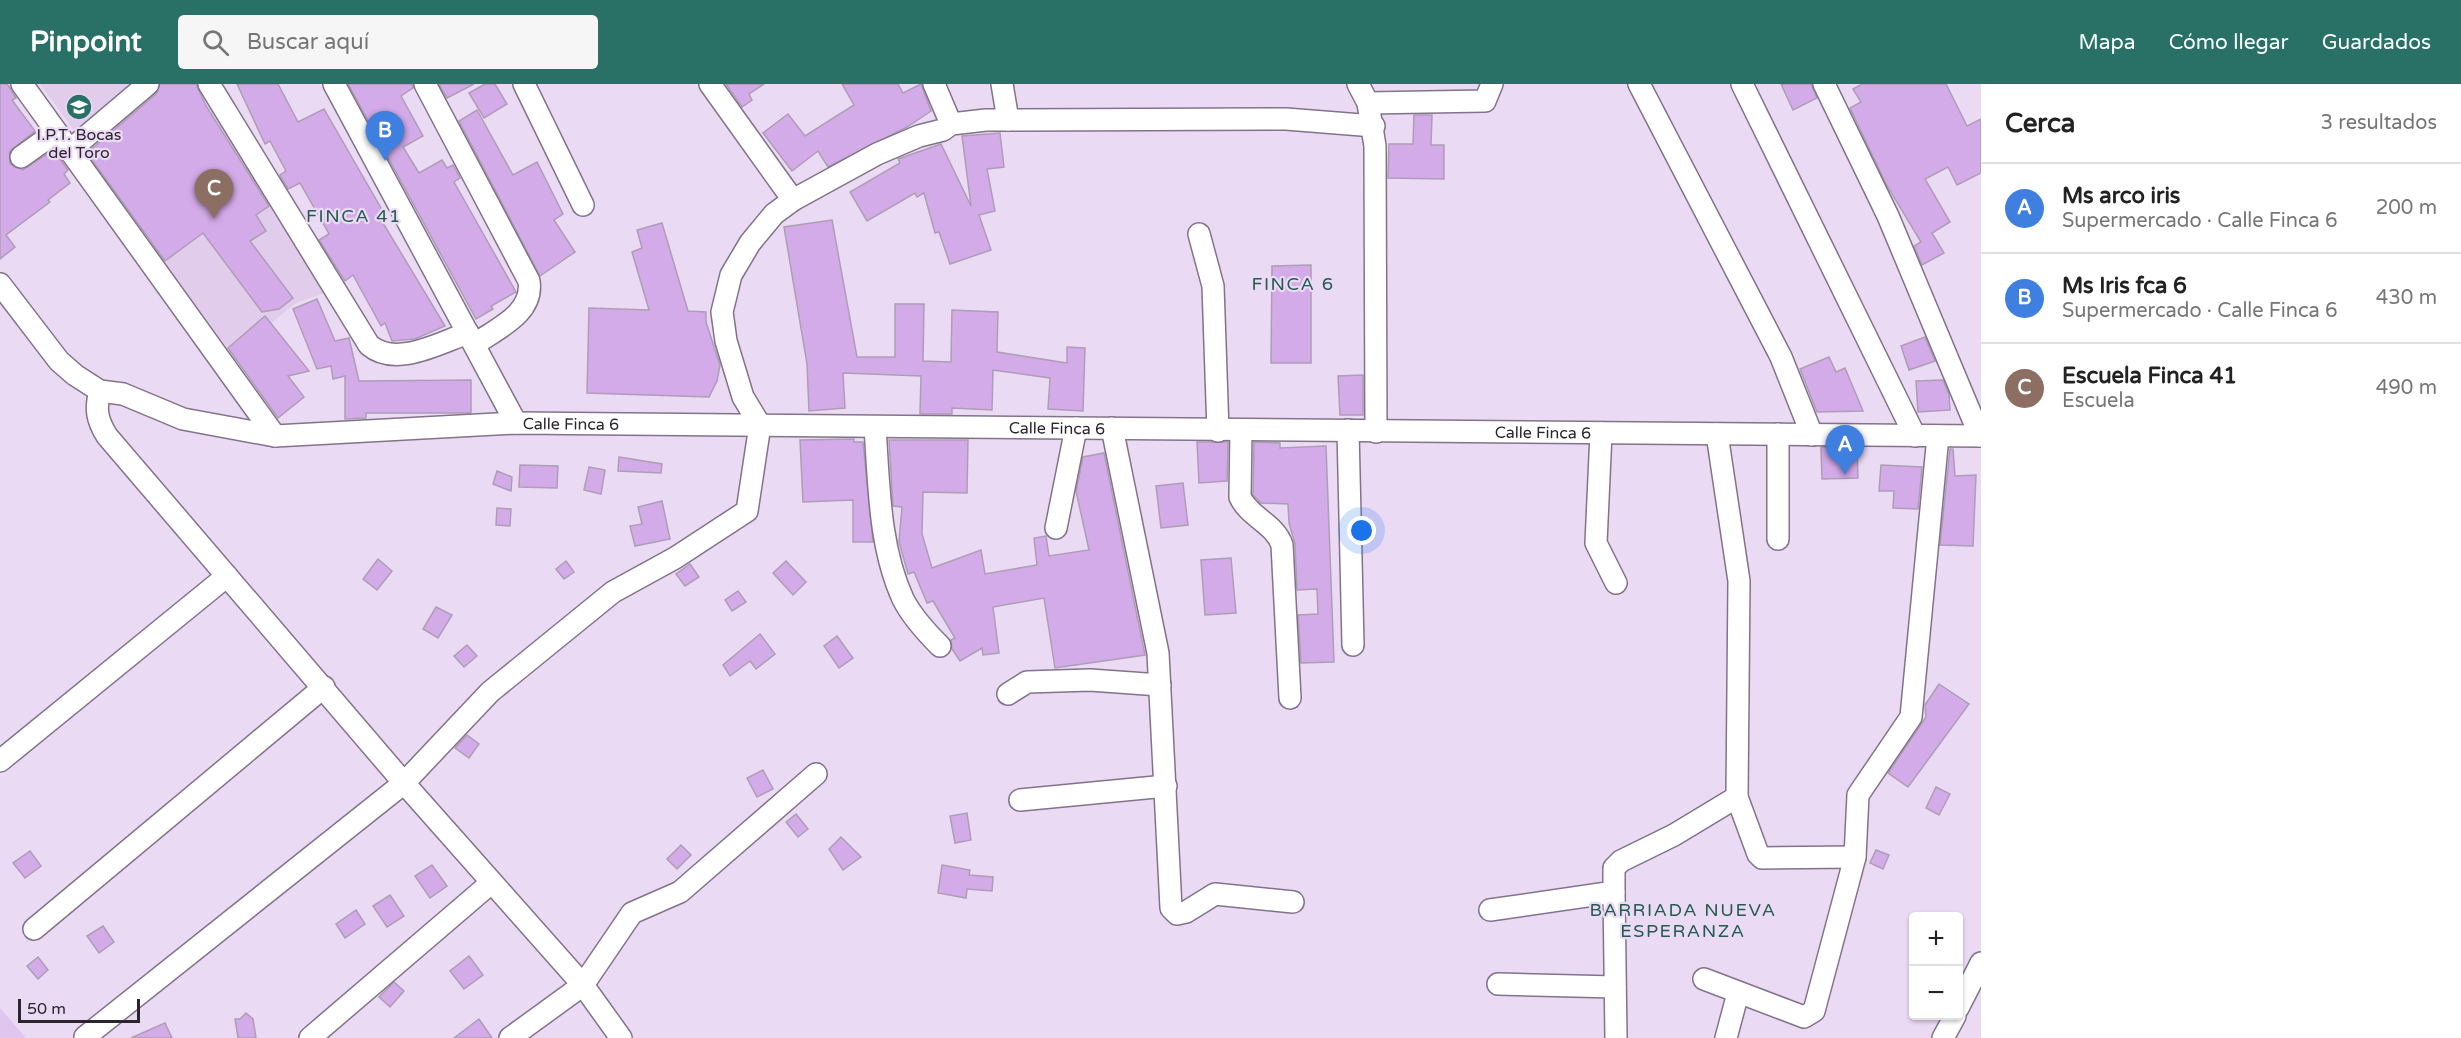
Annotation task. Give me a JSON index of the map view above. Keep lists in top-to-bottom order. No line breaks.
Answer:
{"streets":{"street":["Calle Finca 6"]},"districts":["FINCA 41","FINCA 6","BARRIADA NUEVA ESPERANZA"],"places":{"school or university":["I.P.T. Bocas del Toro"]},"scale_bar":"50 m","page":{"header":"Pinpoint","search":"Buscar aquí","nav":["Mapa","Cómo llegar","Guardados"],"heading":["Cerca","3 resultados"],"pins":["B","C","A"],"list":[{"mark":"A","name":"Ms arco iris","note":"Supermercado · Calle Finca 6","value":"200 m"},{"mark":"B","name":"Ms Iris fca 6","note":"Supermercado · Calle Finca 6","value":"430 m"},{"mark":"C","name":"Escuela Finca 41","note":"Escuela","value":"490 m"}],"map_buttons":["+","−"],"scale":"50 m"}}
